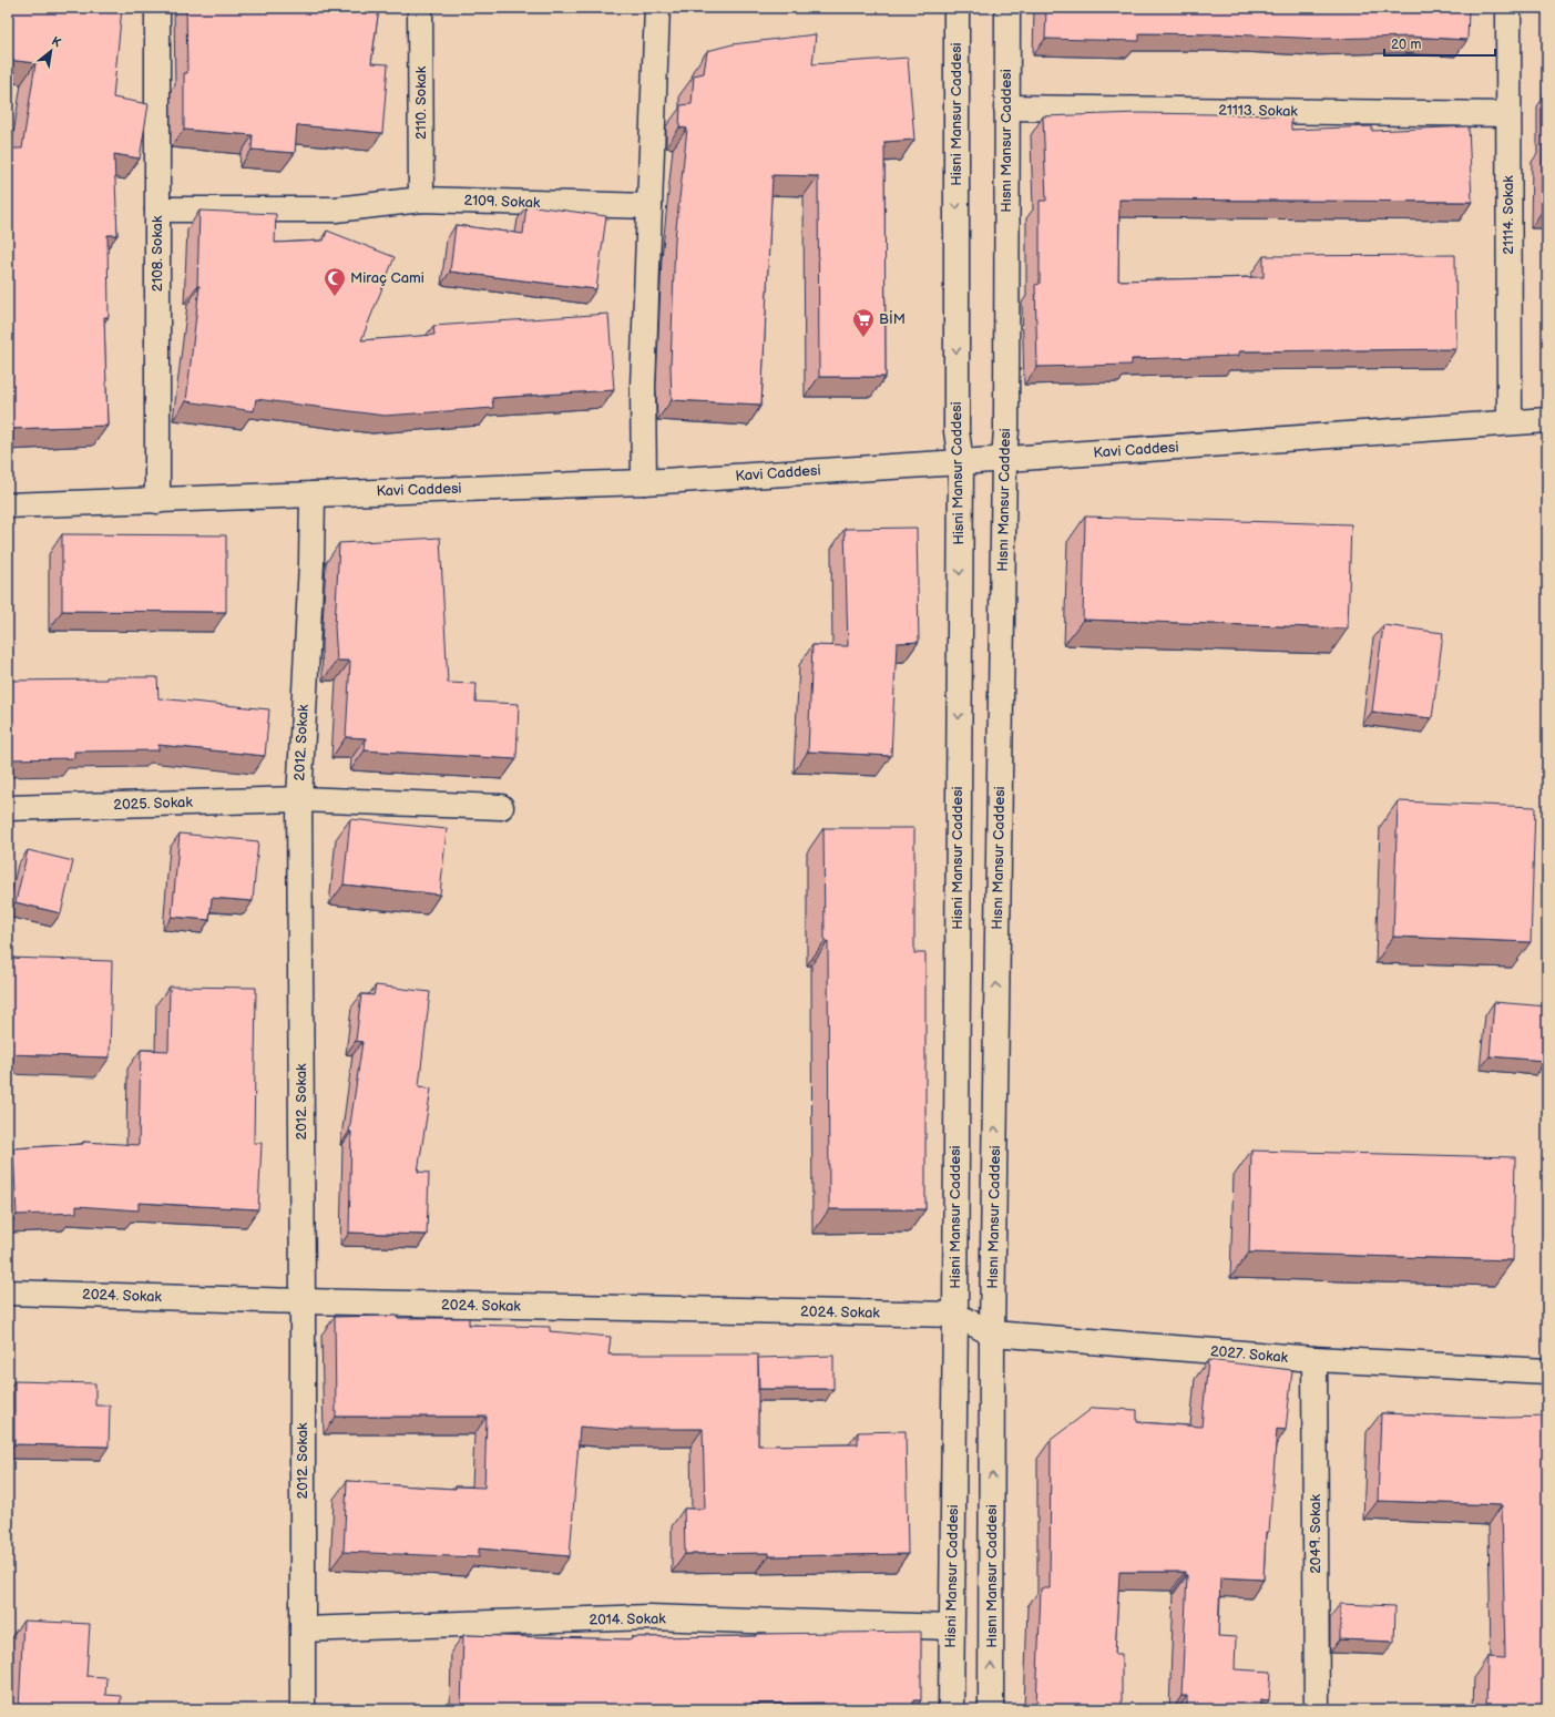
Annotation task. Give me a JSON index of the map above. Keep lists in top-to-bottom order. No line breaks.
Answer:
{"streets":{"street":["2110. Sokak","21113. Sokak","Hisni Mansur Caddesi","Hısnı Mansur Caddesi","2109. Sokak","21114. Sokak","2108. Sokak","Kavi Caddesi","2012. Sokak","2025. Sokak","2024. Sokak","2027. Sokak","2049. Sokak","2014. Sokak"]},"crossings":[["2110. Sokak","2109. Sokak"],["21113. Sokak","Hısnı Mansur Caddesi"],["21113. Sokak","21114. Sokak"],["Hisni Mansur Caddesi","Kavi Caddesi"],["Hisni Mansur Caddesi","2024. Sokak"],["Hisni Mansur Caddesi","2027. Sokak"],["Hisni Mansur Caddesi","2014. Sokak"],["Hısnı Mansur Caddesi","Kavi Caddesi"],["Hısnı Mansur Caddesi","2027. Sokak"],["2109. Sokak","2108. Sokak"],["21114. Sokak","Kavi Caddesi"],["2108. Sokak","Kavi Caddesi"],["Kavi Caddesi","2012. Sokak"],["2012. Sokak","2025. Sokak"],["2012. Sokak","2024. Sokak"],["2012. Sokak","2014. Sokak"],["2024. Sokak","2027. Sokak"],["2027. Sokak","2049. Sokak"]],"one_way":["Hisni Mansur Caddesi","Hısnı Mansur Caddesi"],"places":{"mosque":["Miraç Cami"],"supermarket":["BİM"]},"scale_bar":"20 m","north":"top right"}
